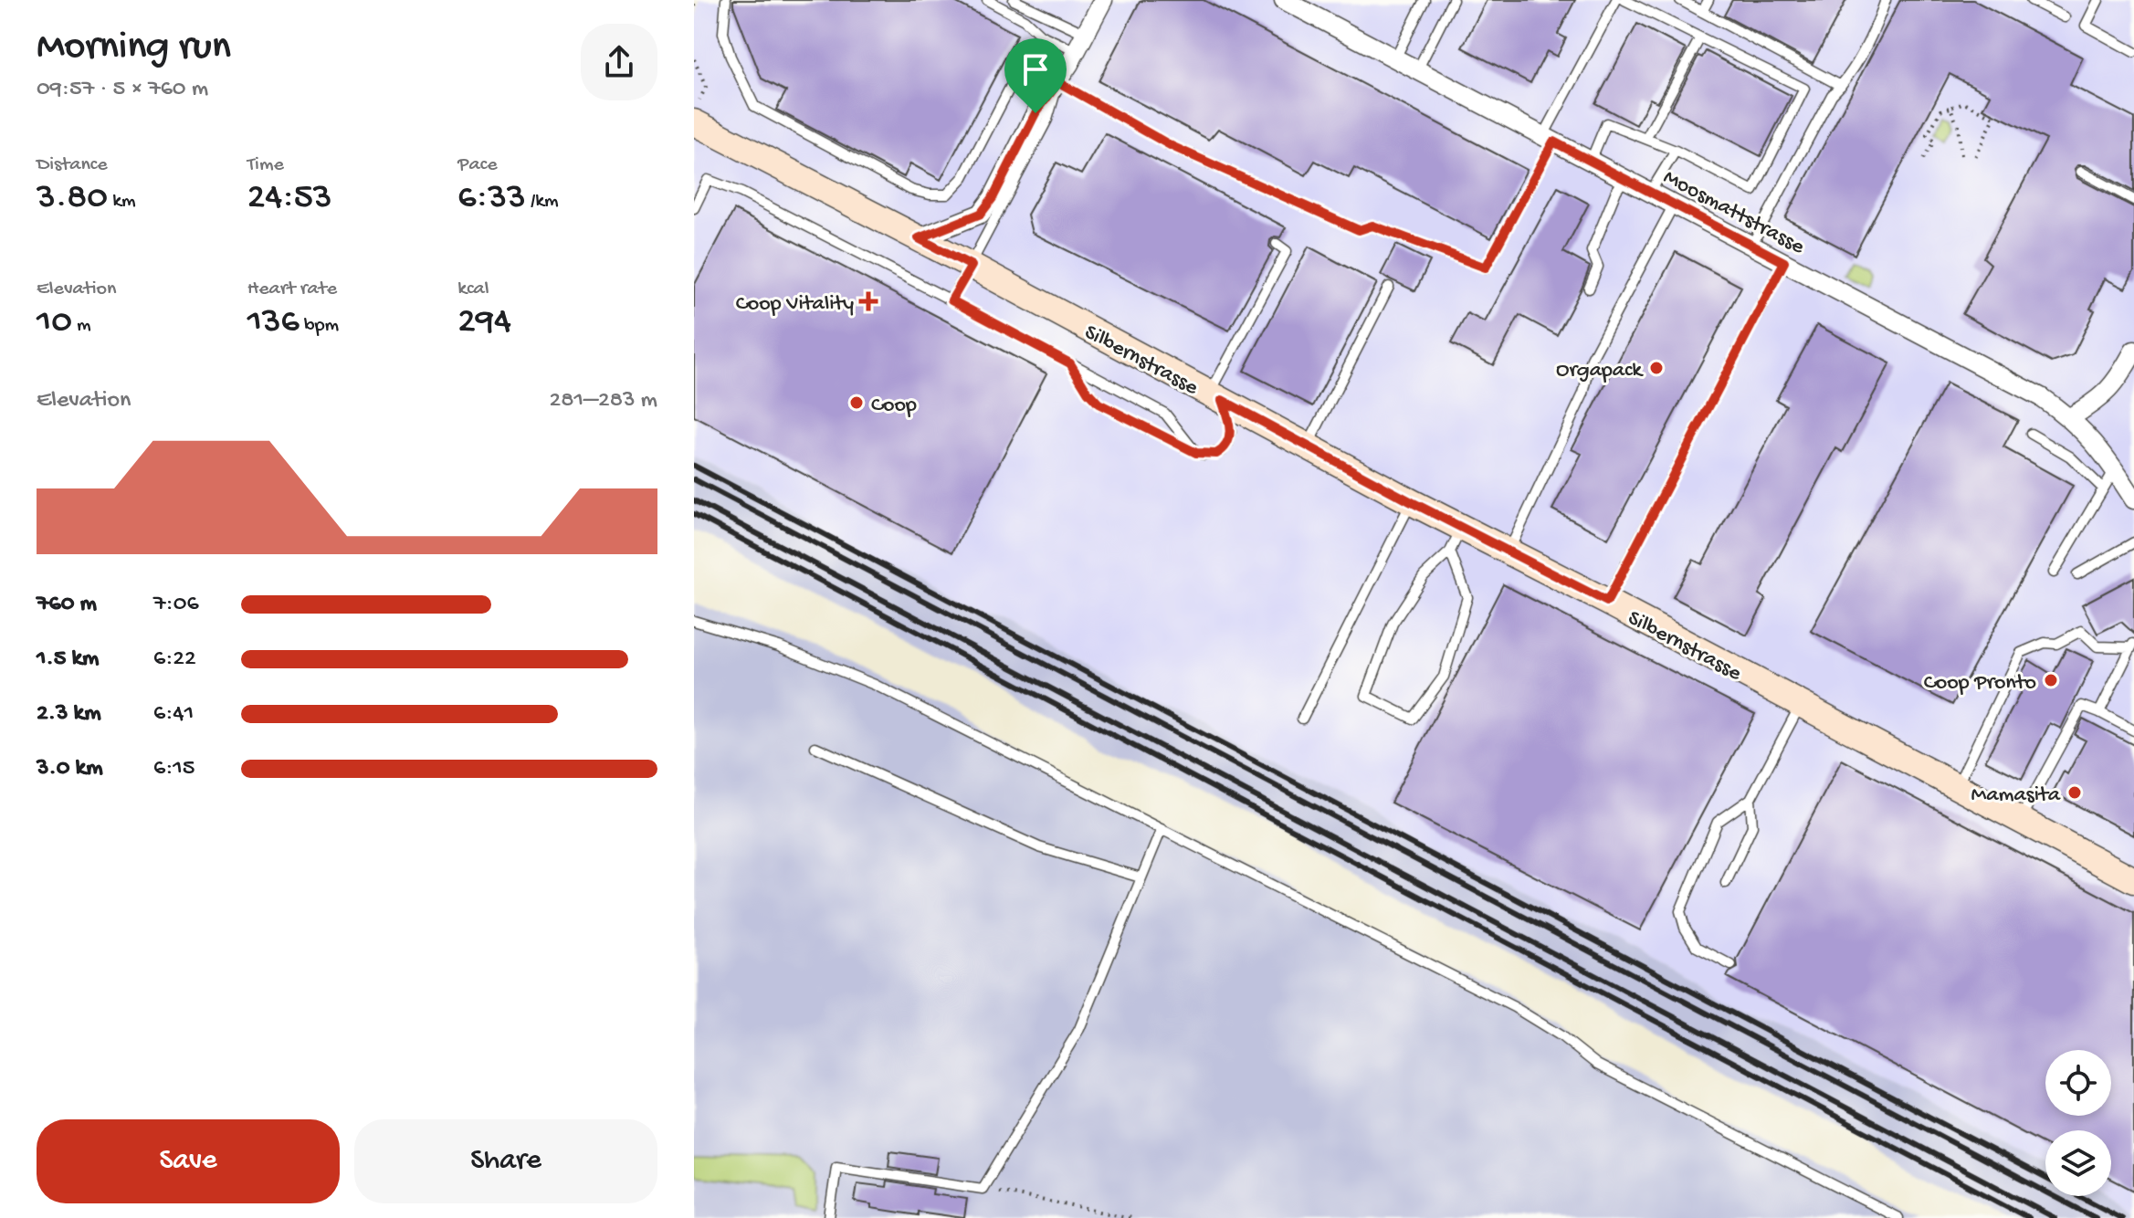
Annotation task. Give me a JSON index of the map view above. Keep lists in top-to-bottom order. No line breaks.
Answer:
{"streets":{"street":["Moosmattstrasse","Silbernstrasse"]},"places":{"health":["Coop Vitality"],"other":["Orgapack","Coop","Coop Pronto","Mamasita"]},"page":{"heading":["Morning run","09:57 · 5 × 760 m"],"stats":[["Distance","3.80 km"],["Time","24:53"],["Pace","6:33 /km"],["Elevation","10 m"],["Heart rate","136 bpm"],["kcal","294"]],"chart":["Elevation","281–283 m"],"list":[{"name":"760 m","note":"7:06"},{"name":"1.5 km","note":"6:22"},{"name":"2.3 km","note":"6:41"},{"name":"3.0 km","note":"6:15"}],"buttons":["Save","Share"]}}
